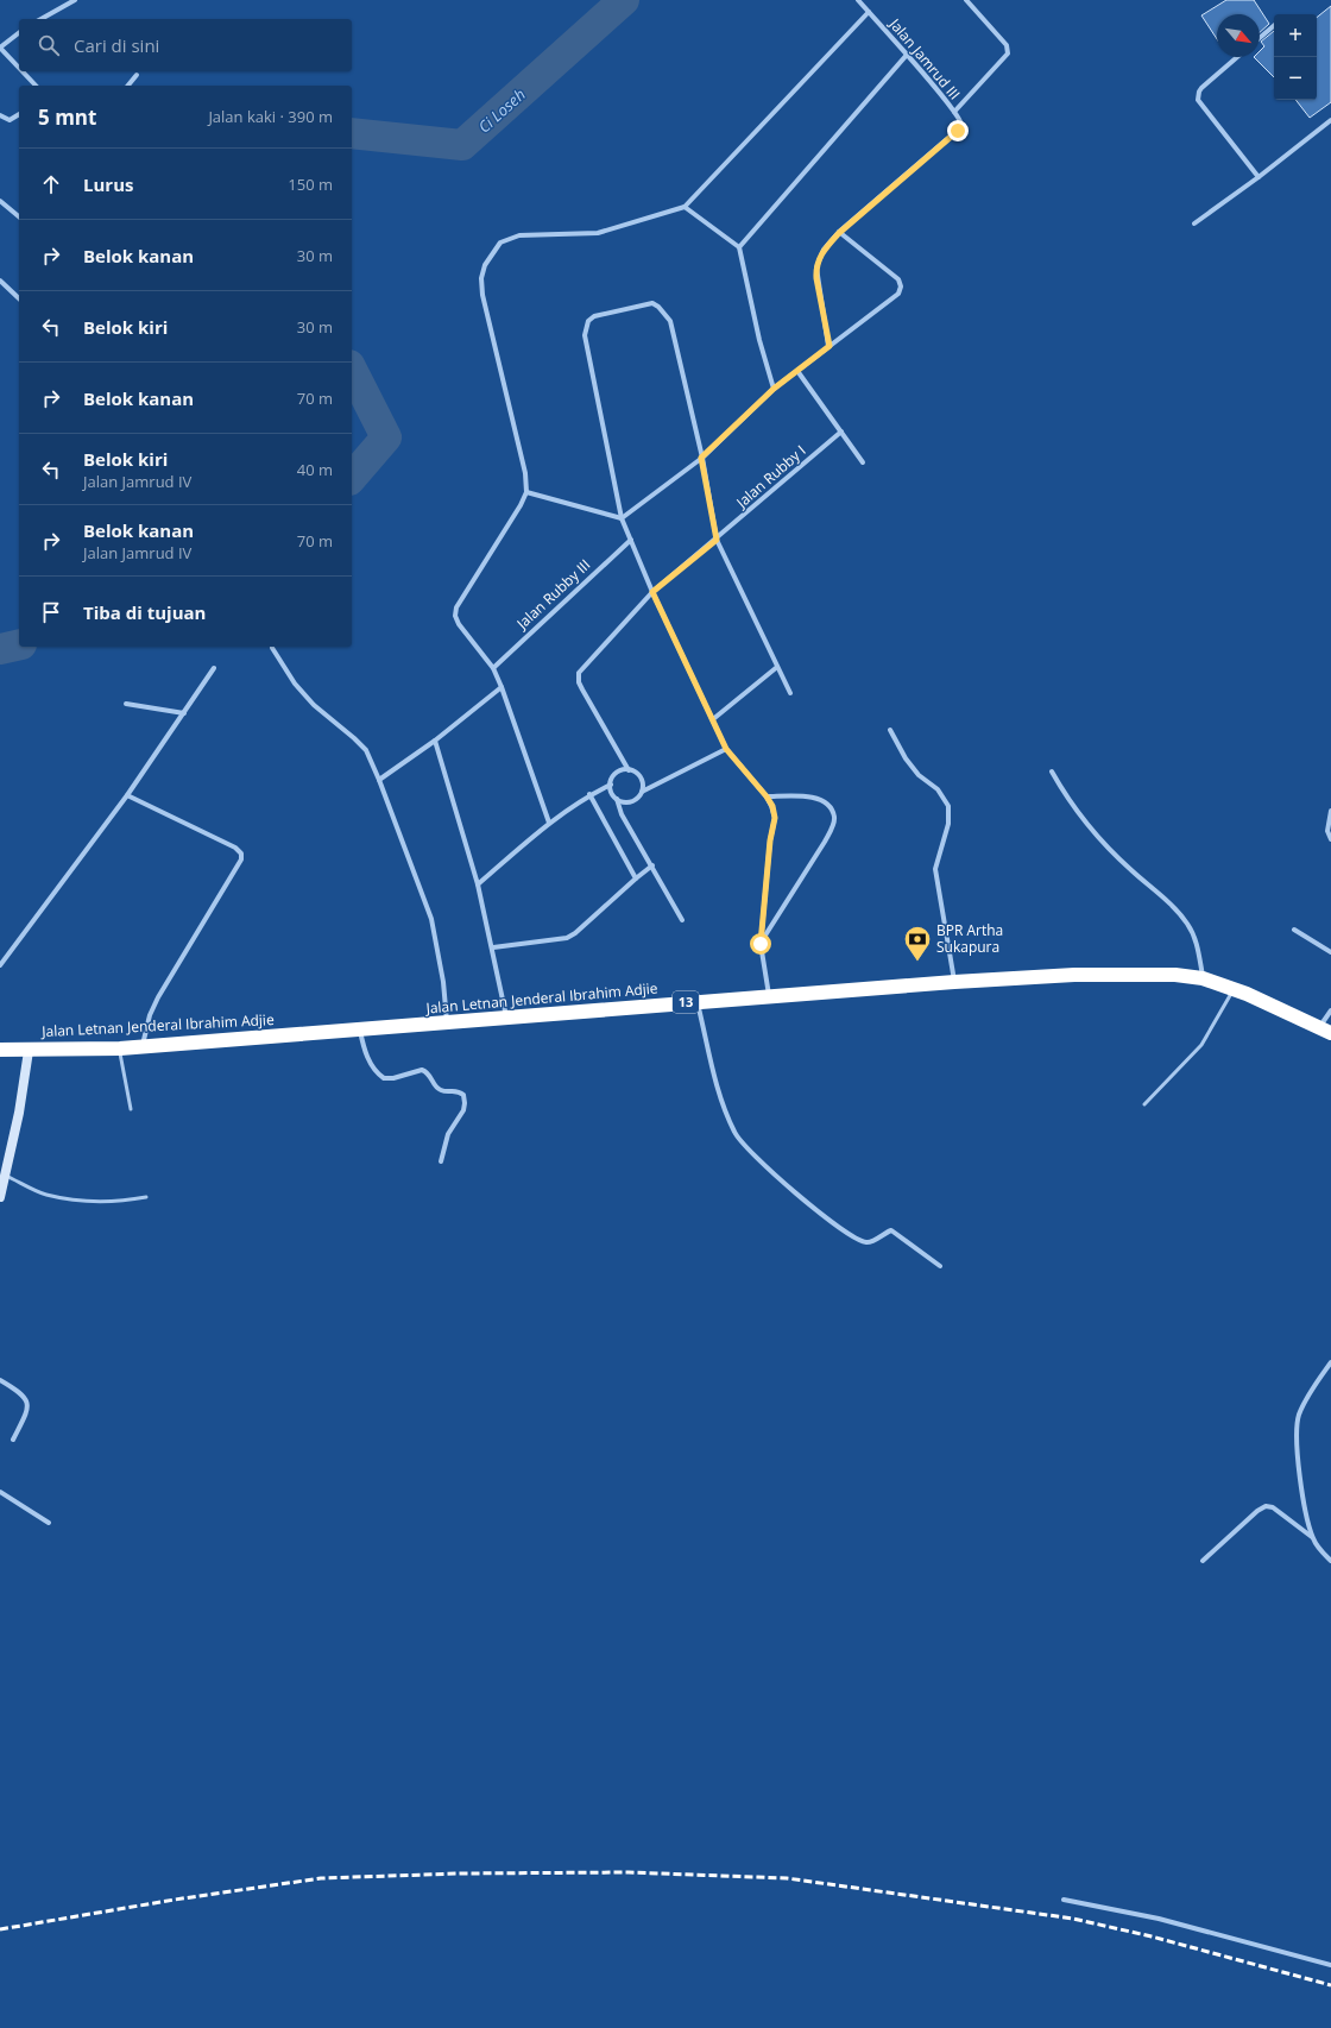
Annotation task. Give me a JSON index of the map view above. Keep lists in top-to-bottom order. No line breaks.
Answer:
{"streets":{"highway":["Jalan Letnan Jenderal Ibrahim Adjie","13"],"street":["Jalan Jamrud III","Jalan Rubby I","Jalan Rubby III"]},"crossings":[["Jalan Letnan Jenderal Ibrahim Adjie","13"]],"water":["Ci Loseh"],"places":{"bank":["BPR Artha Sukapura"]},"north":"bottom right","page":{"map_buttons":["+","−"],"search":"Cari di sini","heading":["5 mnt","Jalan kaki · 390 m"],"list":[["Lurus","150 m"],["Belok kanan","30 m"],["Belok kiri","30 m"],["Belok kanan","70 m"],["Belok kiri","Jalan Jamrud IV","40 m"],["Belok kanan","Jalan Jamrud IV","70 m"],"Tiba di tujuan"]}}
